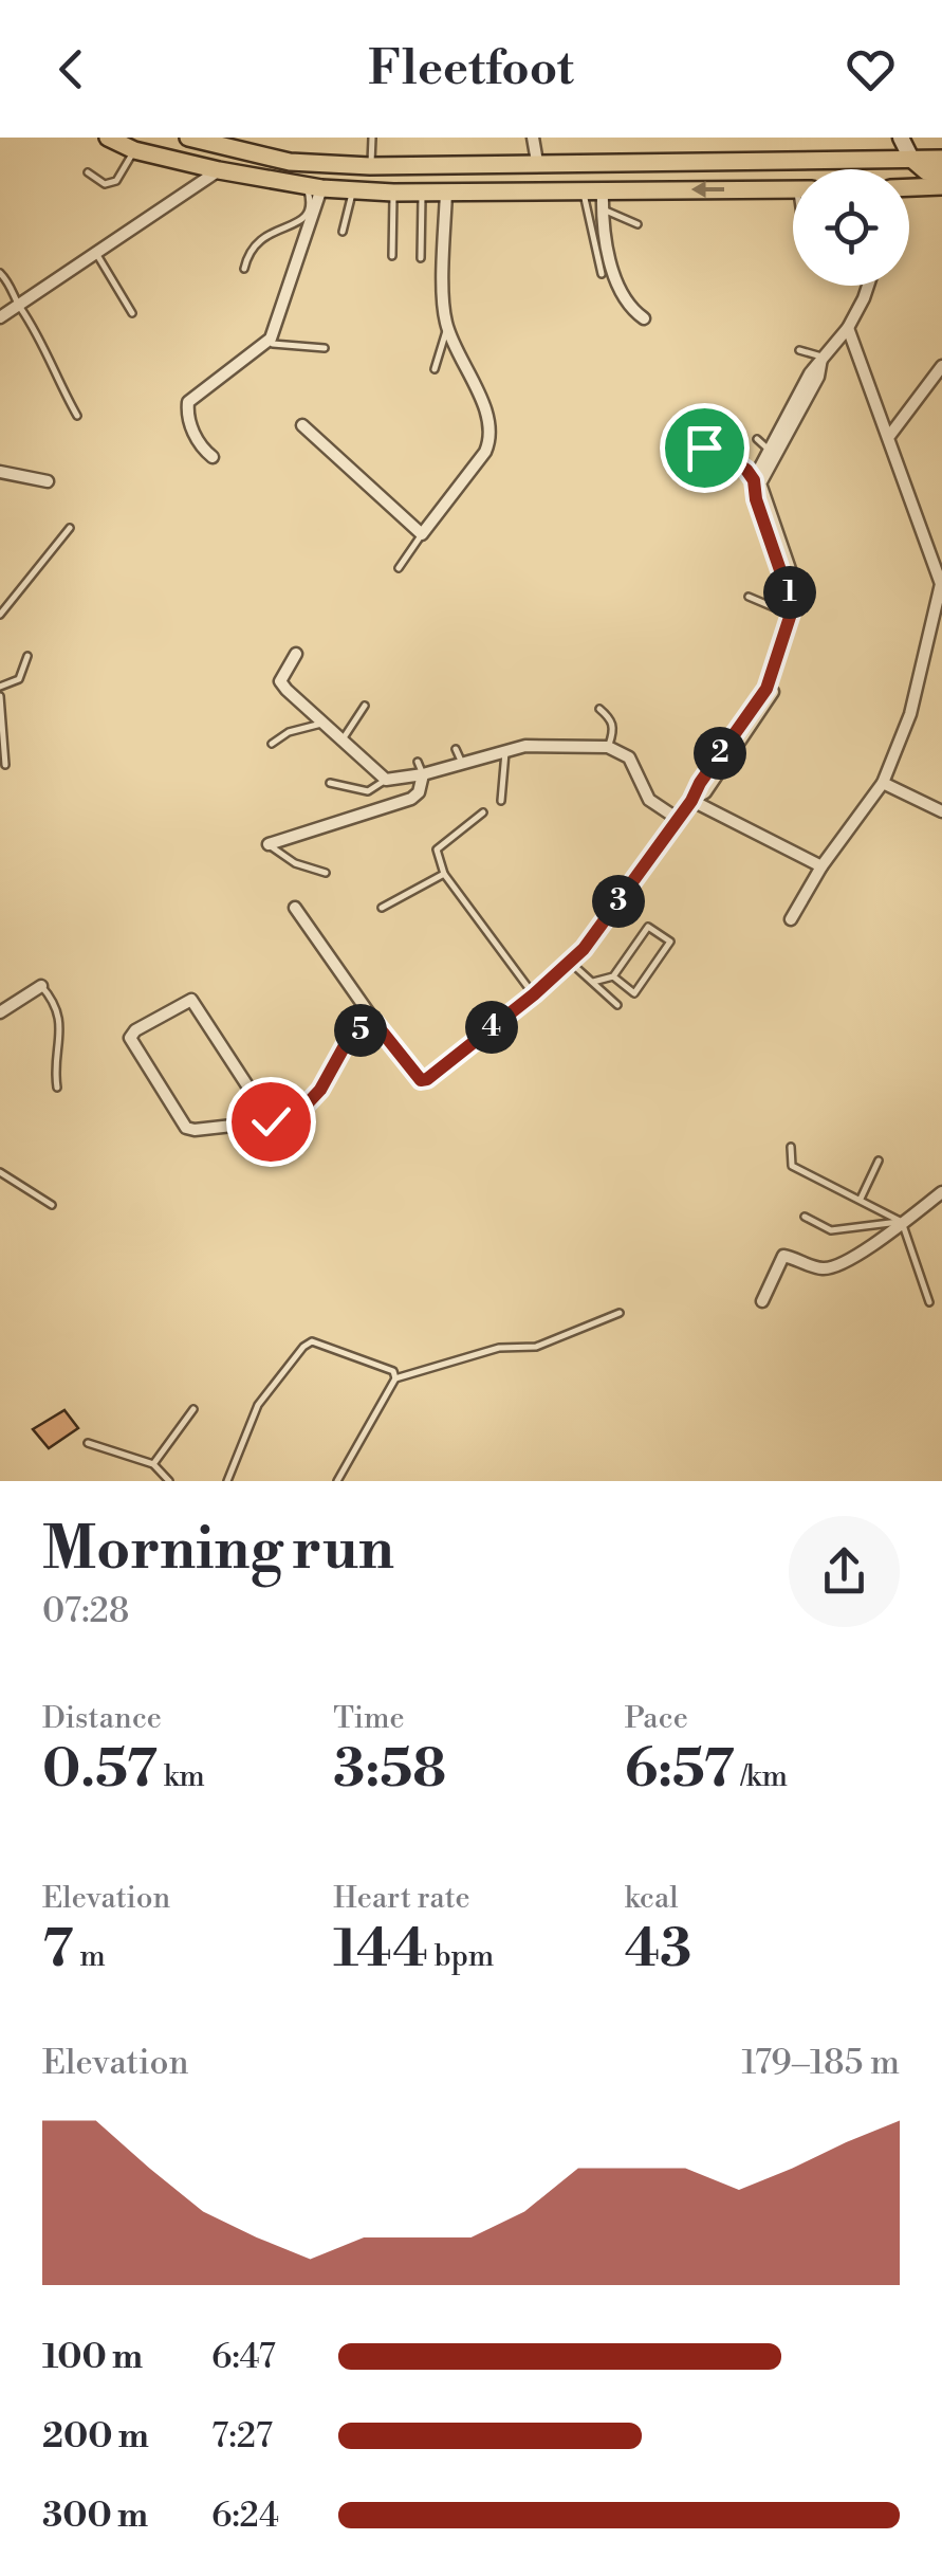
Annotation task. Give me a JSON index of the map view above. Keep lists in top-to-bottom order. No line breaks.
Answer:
{"page":{"header":"Fleetfoot","pins":["1","2","3","4","5"],"heading":["Morning run","07:28"],"stats":[["Distance","0.57 km"],["Time","3:58"],["Pace","6:57 /km"],["Elevation","7 m"],["Heart rate","144 bpm"],["kcal","43"]],"chart":["Elevation","179–185 m"],"list":[{"name":"100 m","note":"6:47"},{"name":"200 m","note":"7:27"},{"name":"300 m","note":"6:24"}]}}
